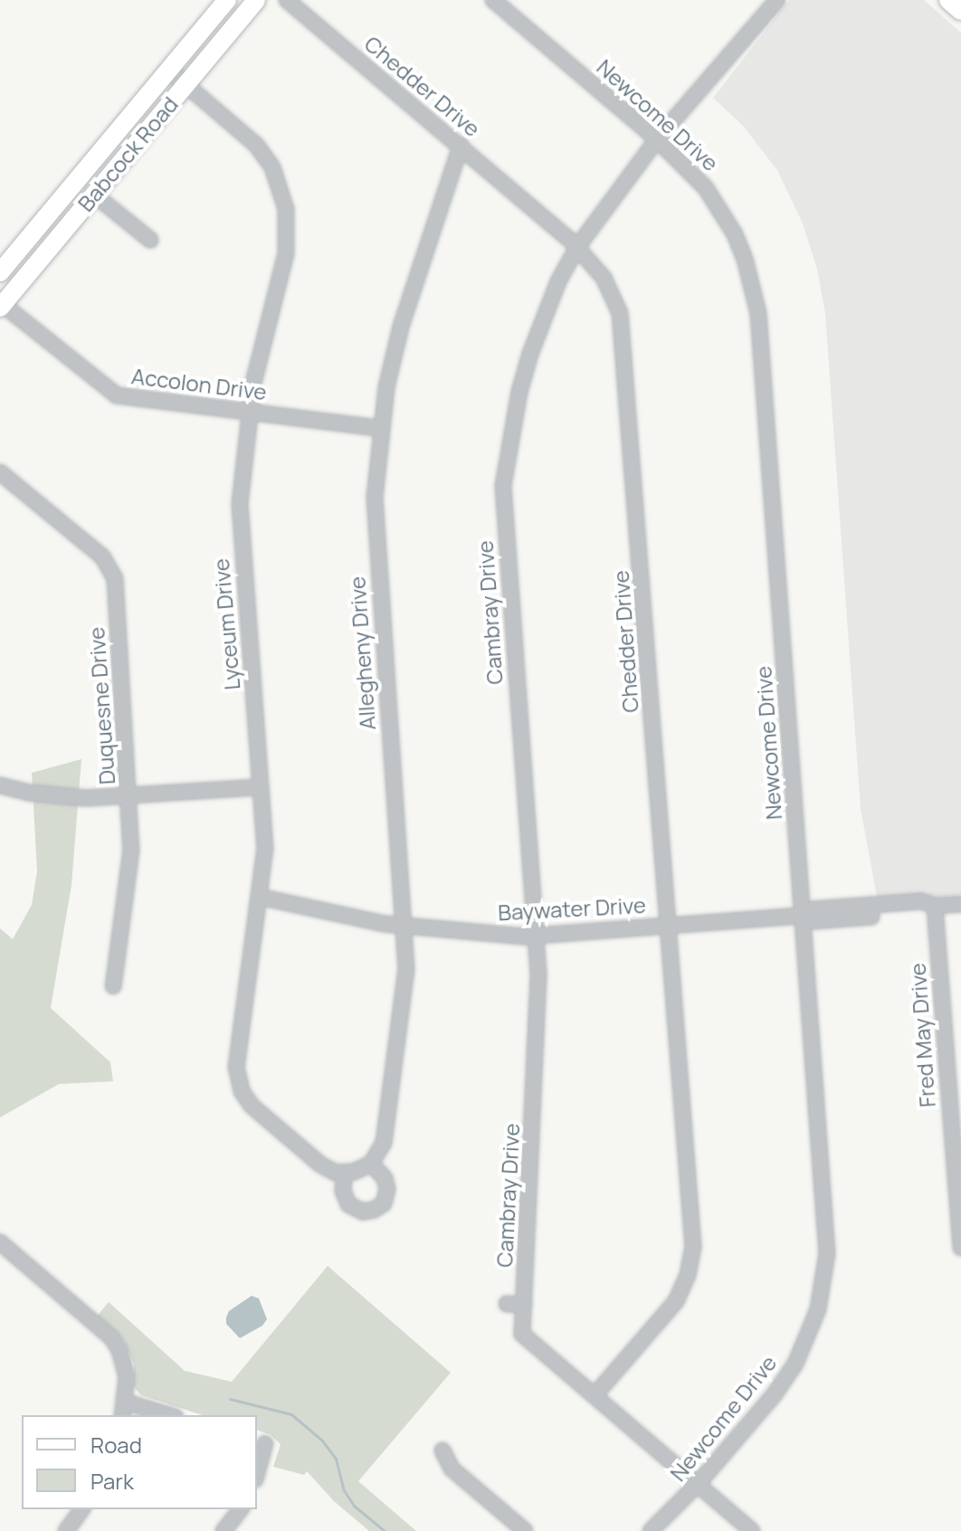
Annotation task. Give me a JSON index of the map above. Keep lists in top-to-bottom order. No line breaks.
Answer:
{"streets":{"main road":["Babcock Road"],"street":["Chedder Drive","Newcome Drive","Accolon Drive","Cambray Drive","Lyceum Drive","Allegheny Drive","Duquesne Drive","Baywater Drive","Fred May Drive"]},"crossings":[["Chedder Drive","Cambray Drive"],["Chedder Drive","Allegheny Drive"],["Chedder Drive","Baywater Drive"],["Newcome Drive","Cambray Drive"],["Newcome Drive","Baywater Drive"],["Babcock Road","Accolon Drive"],["Babcock Road","Lyceum Drive"],["Accolon Drive","Lyceum Drive"],["Accolon Drive","Allegheny Drive"],["Cambray Drive","Baywater Drive"],["Lyceum Drive","Allegheny Drive"],["Lyceum Drive","Baywater Drive"],["Allegheny Drive","Baywater Drive"],["Baywater Drive","Fred May Drive"]],"legend":["Road","Park"]}
